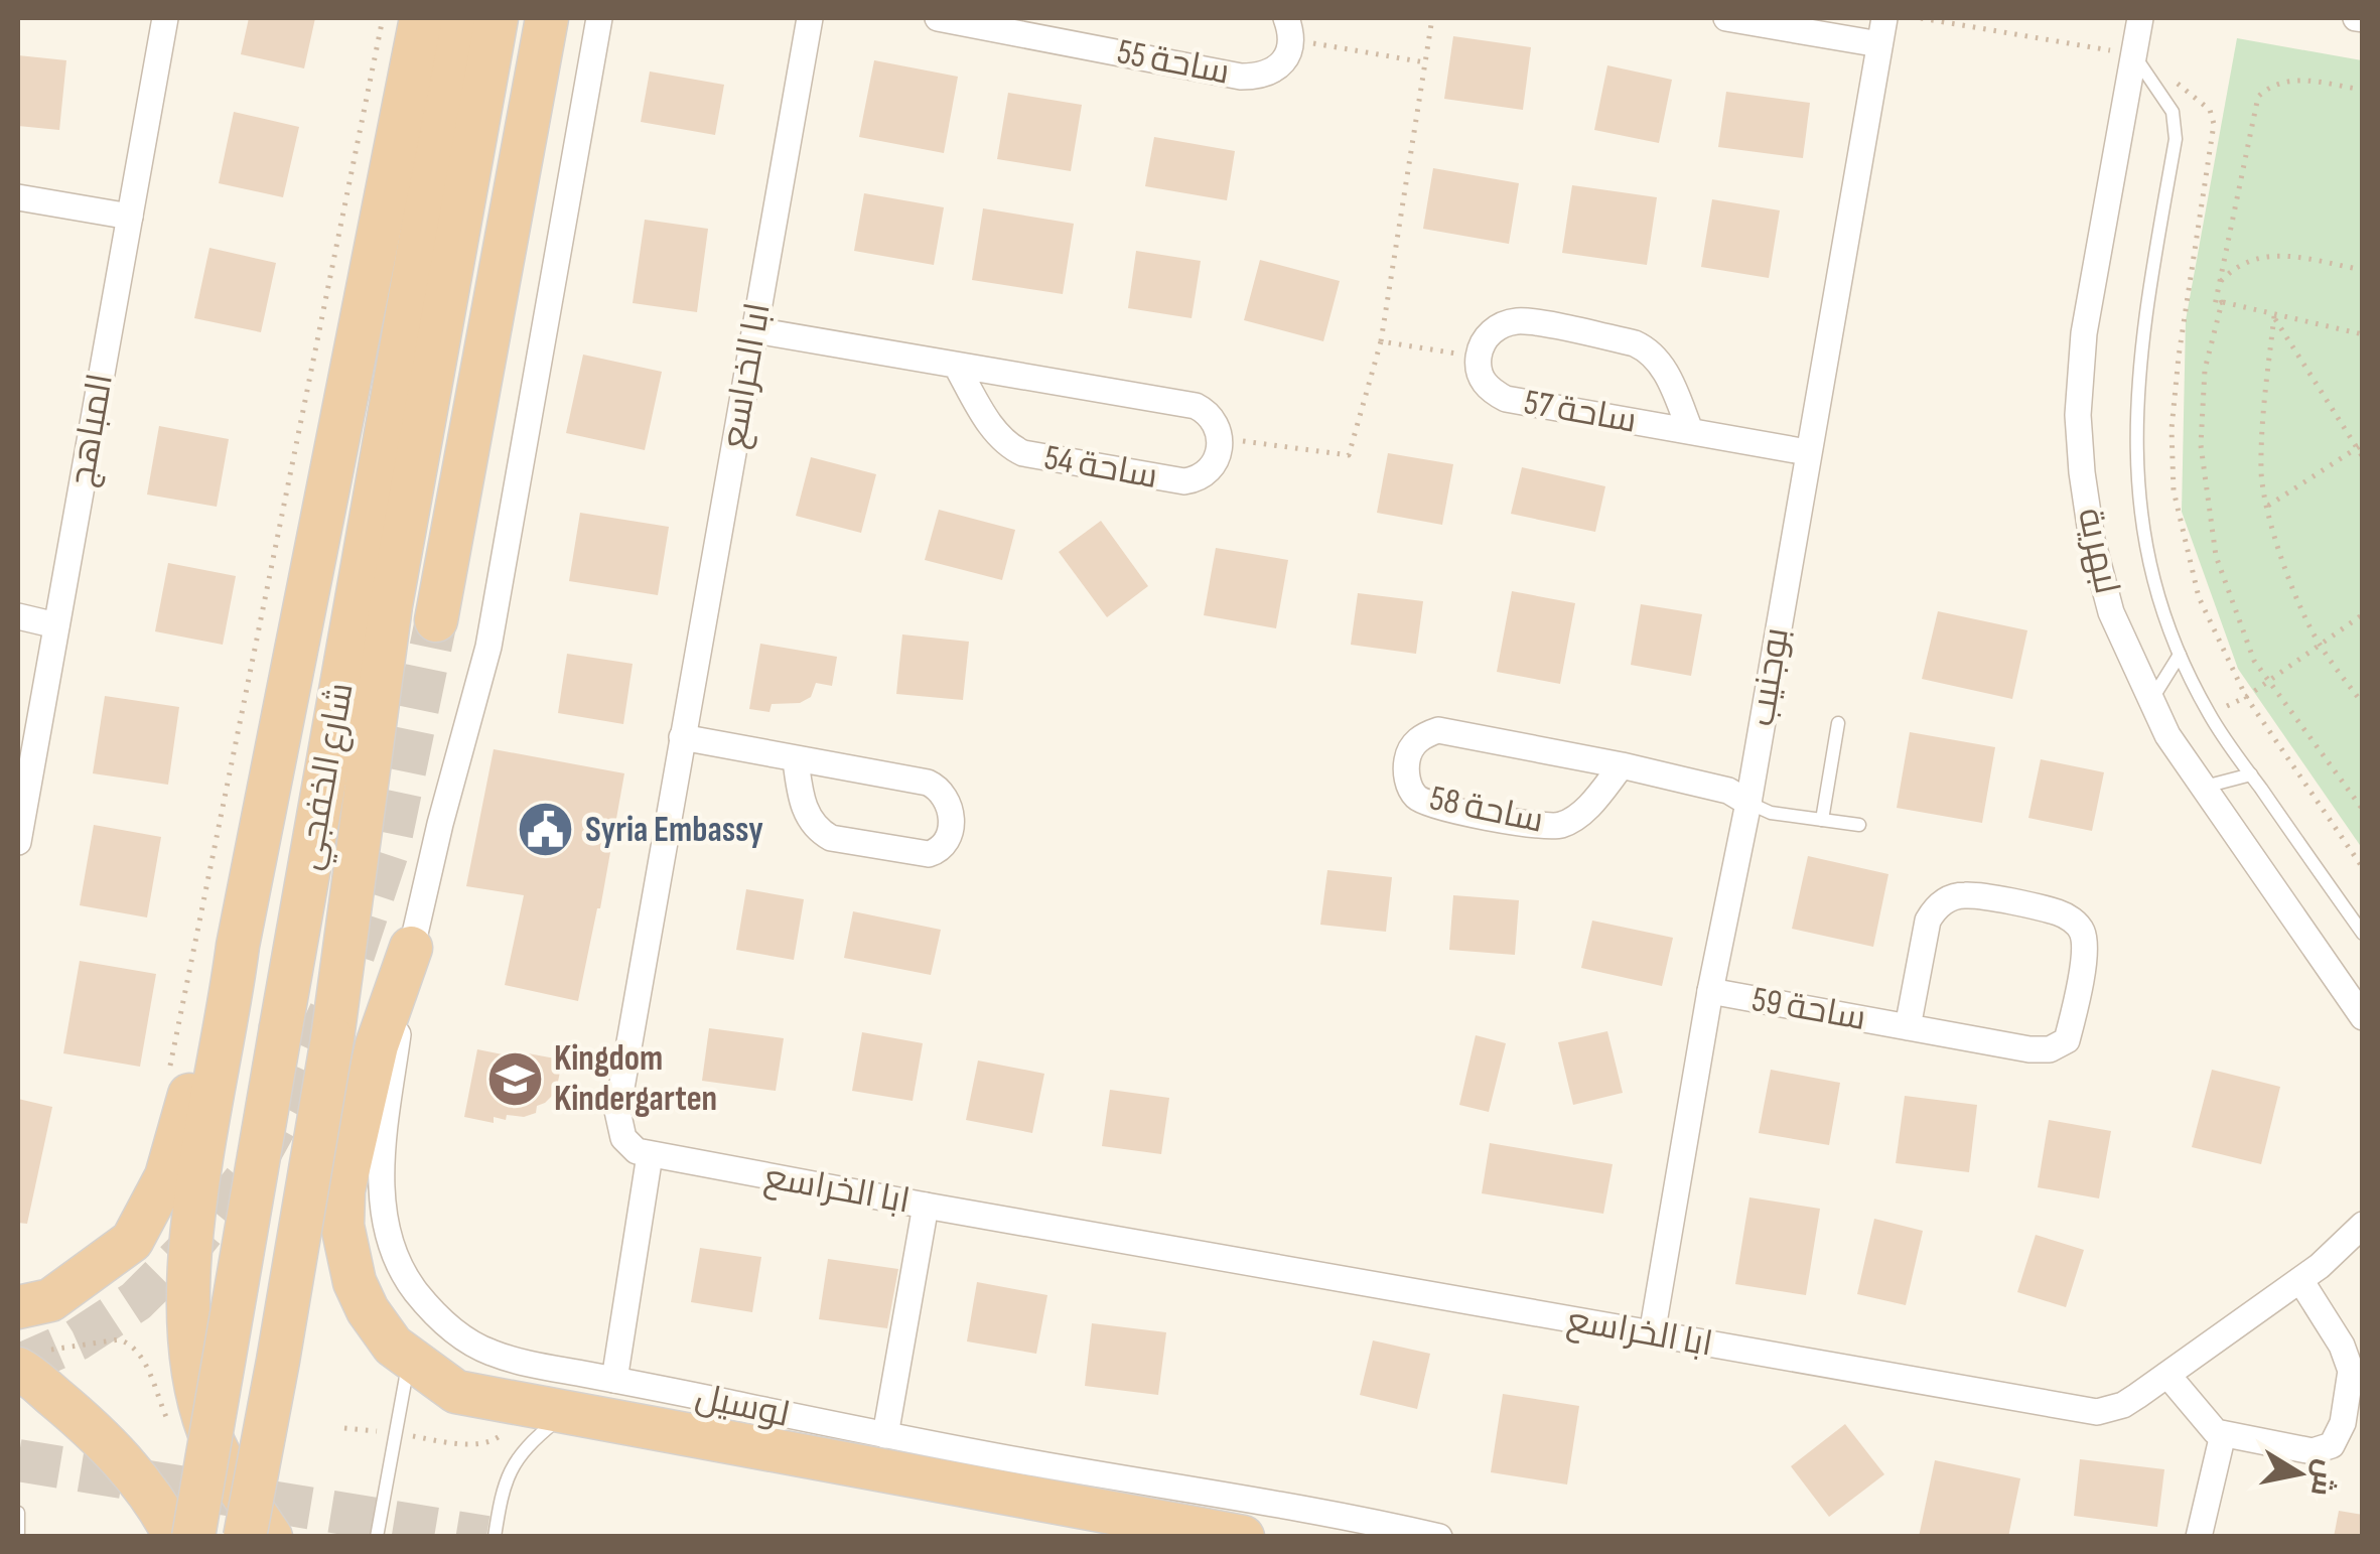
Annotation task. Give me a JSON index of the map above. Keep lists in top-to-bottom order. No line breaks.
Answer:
{"streets":{"highway":["شارع الخفجي"],"street":["ساحة 55","ابا الخراسع","ساحة 57","المباهج","ساحة 54","لبهرية","بوجنيب","ساحة 58","ساحة 59","لوسيل"]},"crossings":[["ابا الخراسع","بوجنيب"],["ساحة 57","بوجنيب"],["بوجنيب","ساحة 58"],["بوجنيب","ساحة 59"]],"places":{"public building":["Syria Embassy"],"school or university":["Kingdom Kindergarten"]},"north":"right"}
